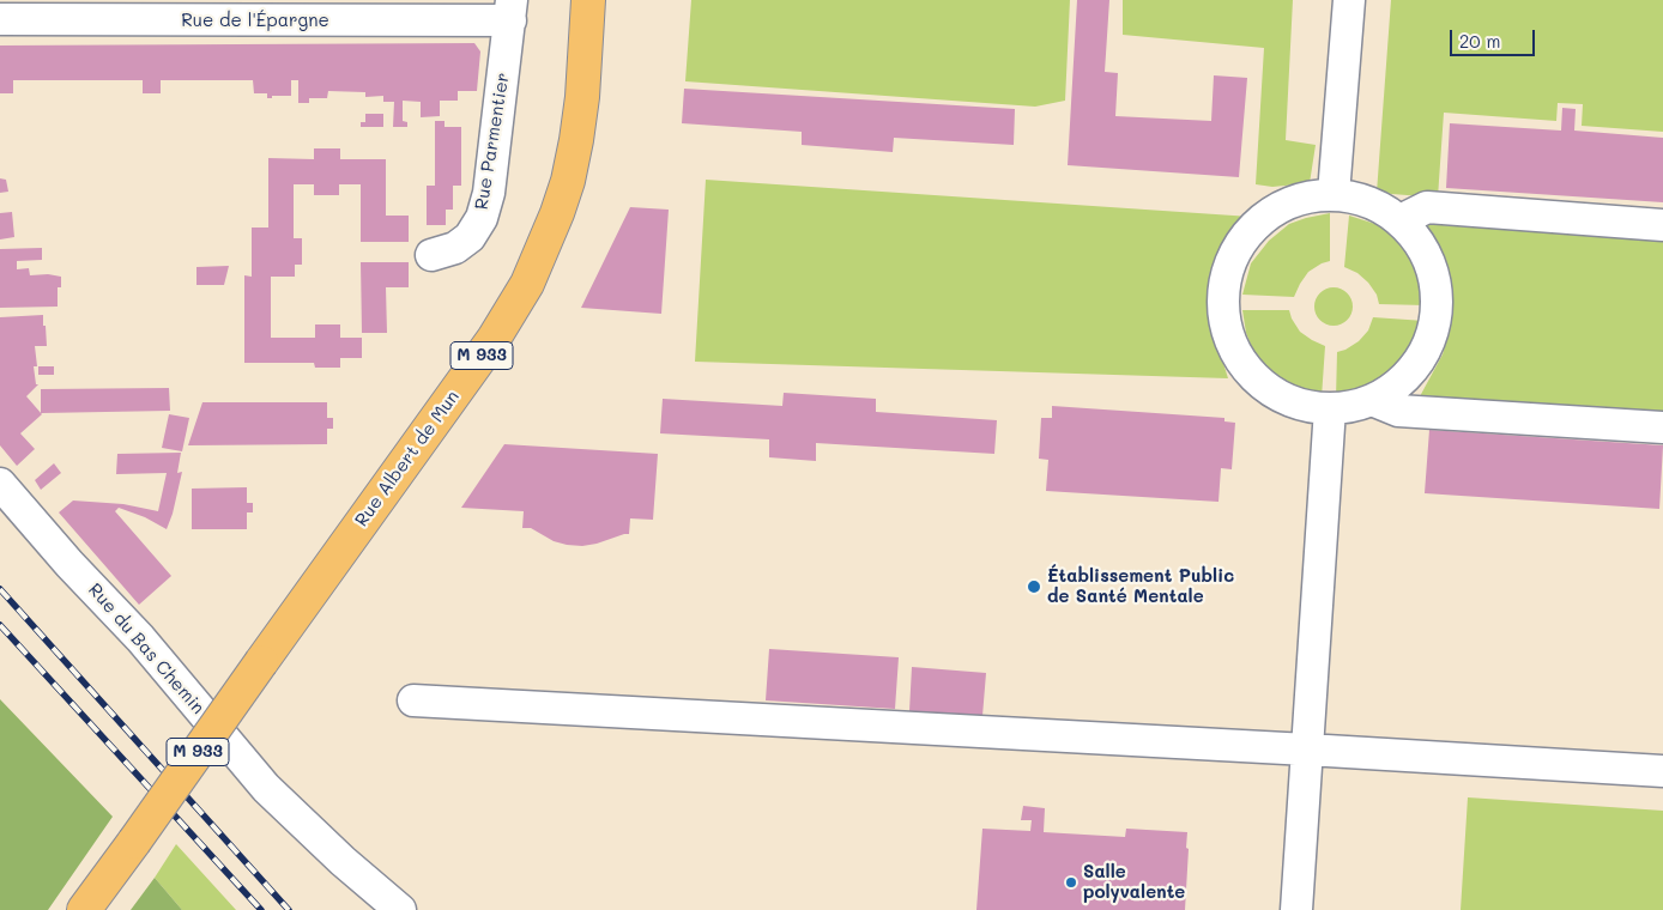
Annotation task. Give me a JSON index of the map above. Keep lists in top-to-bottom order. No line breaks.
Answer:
{"streets":{"main road":["M 933","Rue Albert de Mun"],"street":["Rue de l'Épargne","Rue Parmentier","Rue du Bas Chemin"]},"crossings":[["Rue de l'Épargne","Rue Parmentier"]],"places":["Établissement Public de Santé Mentale","Salle polyvalente"],"scale_bar":"20 m"}
